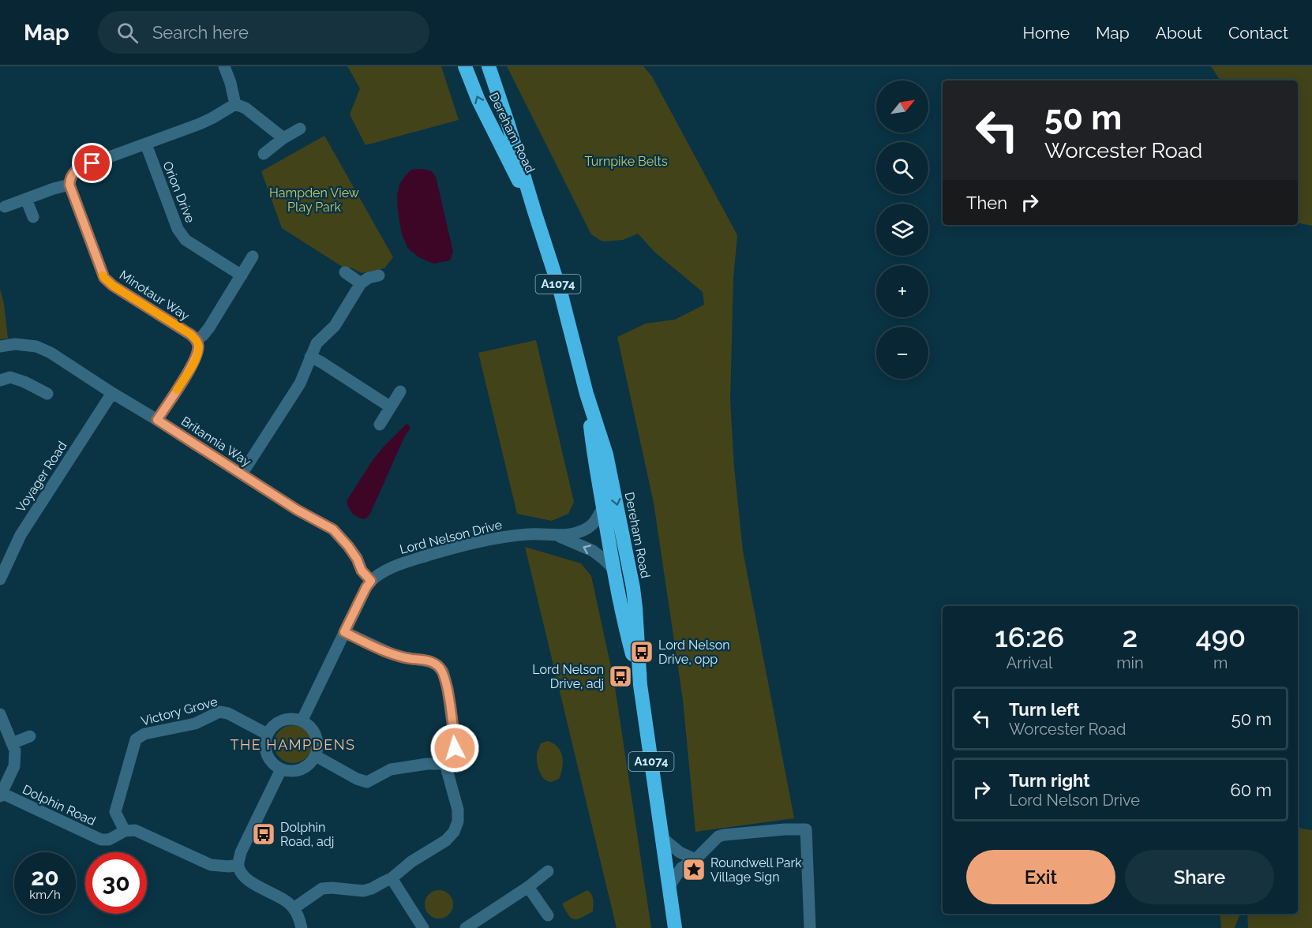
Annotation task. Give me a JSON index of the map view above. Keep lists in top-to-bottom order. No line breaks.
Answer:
{"streets":{"highway":["Dereham Road","A1074"],"street":["Orion Drive","Minotaur Way","Britannia Way","Voyager Road","Lord Nelson Drive","Victory Grove","Dolphin Road"]},"crossings":[["Dereham Road","Lord Nelson Drive"],["Britannia Way","Voyager Road"],["Britannia Way","Lord Nelson Drive"],["Lord Nelson Drive","Victory Grove"],["Victory Grove","Dolphin Road"]],"districts":["THE HAMPDENS"],"parks":["Turnpike Belts","Hampden View Play Park"],"places":{"bus stop":["Lord Nelson Drive, opp","Lord Nelson Drive, adj","Dolphin Road, adj"],"place":["Roundwell Park Village Sign"]},"north":"top right","page":{"header":"Map","search":"Search here","nav":["Home","Map","About","Contact"],"map_buttons":["+","−"],"turn":["50 m","Worcester Road"],"then":"Then","eta":["16:26","Arrival","2","min","490","m"],"list":[{"name":"Turn left","note":"Worcester Road","value":"50 m"},{"name":"Turn right","note":"Lord Nelson Drive","value":"60 m"}],"buttons":["Exit","Share"],"speed":"20 km/h","limit":"30"}}
